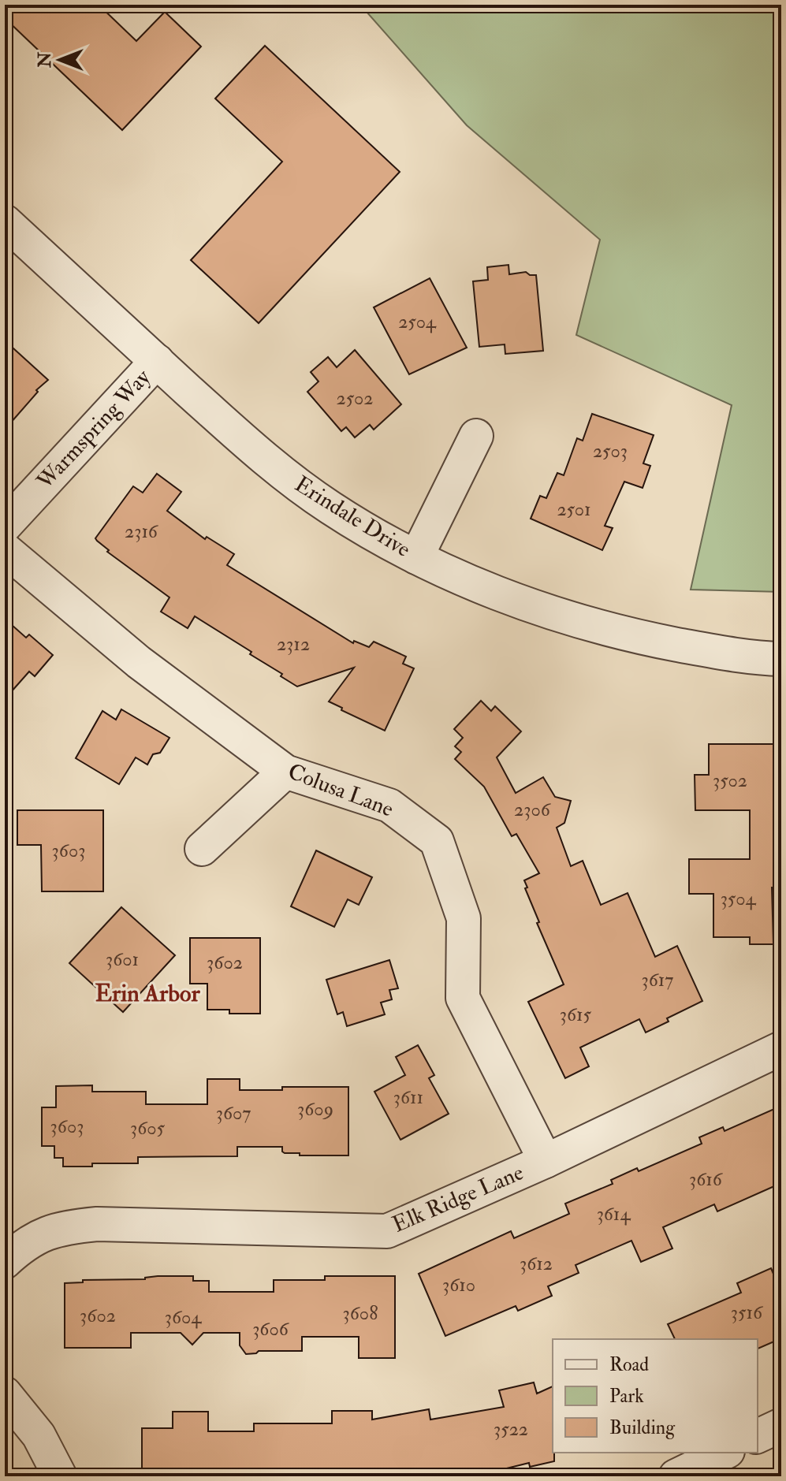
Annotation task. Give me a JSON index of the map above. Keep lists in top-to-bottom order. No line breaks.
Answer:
{"streets":{"street":["Warmspring Way","Erindale Drive","Colusa Lane","Elk Ridge Lane"]},"crossings":[["Warmspring Way","Erindale Drive"],["Colusa Lane","Elk Ridge Lane"]],"districts":["Erin Arbor"],"house_numbers":["2504","2502","2503","2501","2316","2312","3502","2306","3603","3504","3601","3602","3617","3615","3611","3609","3607","3603","3605","3616","3614","3612","3610","3516","3608","3602","3604","3606","3522"],"legend":["Road","Park","Building"],"north":"left"}
